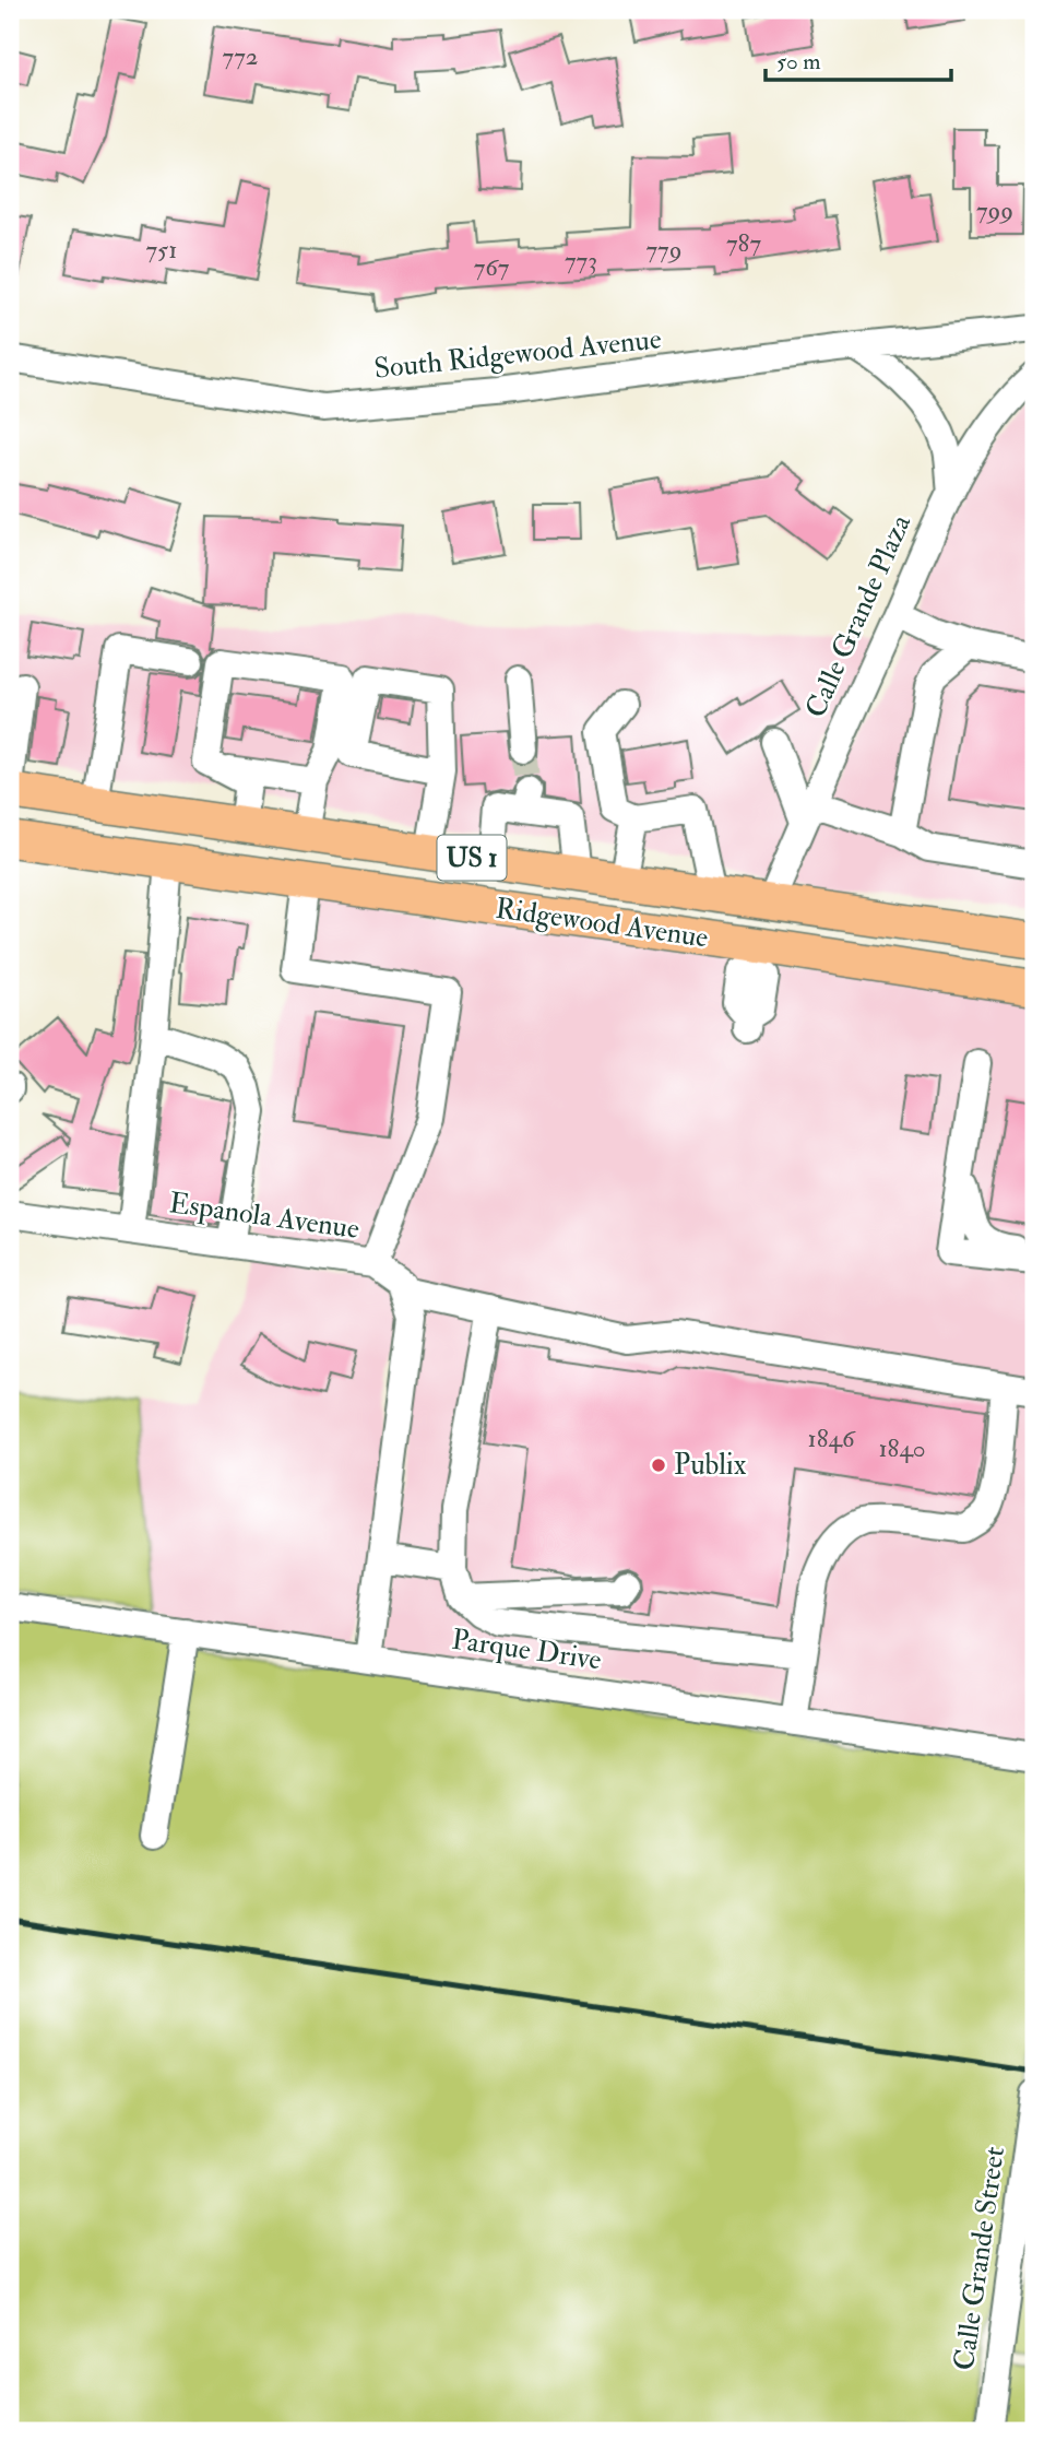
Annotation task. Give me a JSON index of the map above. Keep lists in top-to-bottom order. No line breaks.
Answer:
{"streets":{"main road":["US 1","Ridgewood Avenue"],"street":["South Ridgewood Avenue","Calle Grande Plaza","Espanola Avenue","Parque Drive","Calle Grande Street"]},"crossings":[["Calle Grande Plaza","Ridgewood Avenue"],["US 1","Ridgewood Avenue"]],"places":["Publix"],"house_numbers":["772","799","787","751","779","773","767","1846","1840"],"scale_bar":"50 m"}
